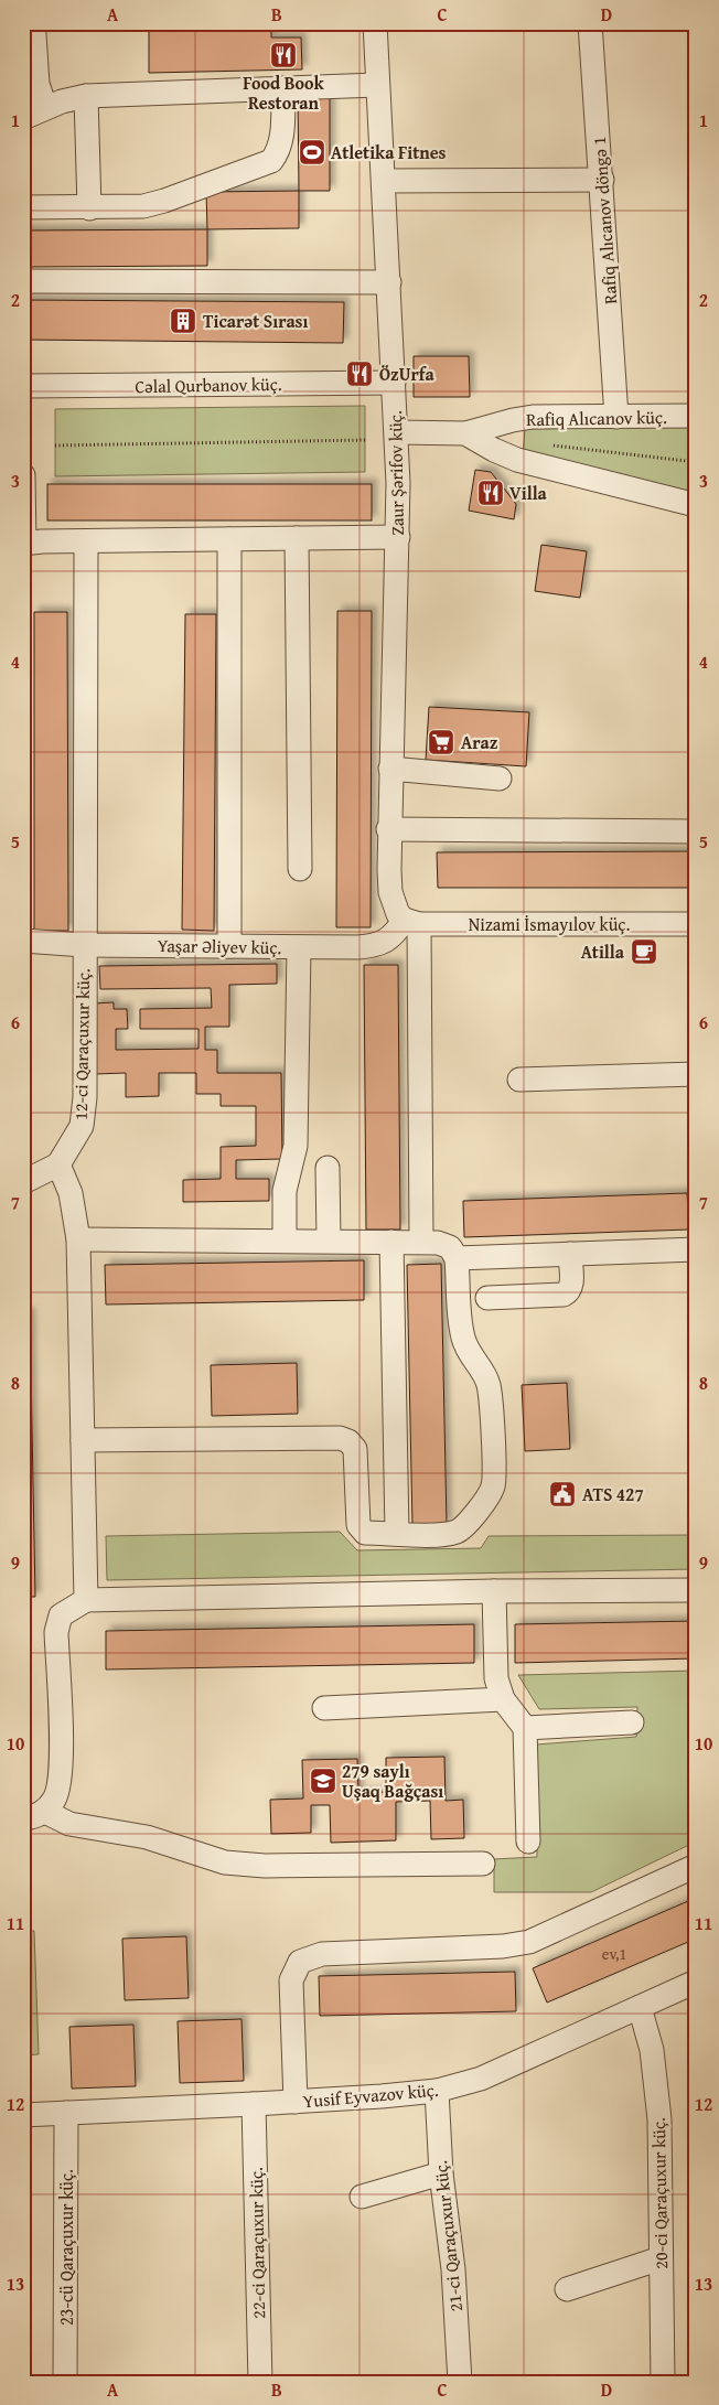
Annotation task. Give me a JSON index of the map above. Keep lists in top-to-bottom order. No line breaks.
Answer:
{"streets":{"street":["Rafiq Alıcanov döngə 1","Cəlal Qurbanov küç.","Rafiq Alıcanov küç.","Zaur Şərifov küç.","Nizami İsmayılov küç.","Yaşar Əliyev küç.","12-ci Qaraçuxur küç.","Yusif Eyvazov küç.","20-ci Qaraçuxur küç.","21-ci Qaraçuxur küç.","22-ci Qaraçuxur küç.","23-cü Qaraçuxur küç."]},"crossings":[["Rafiq Alıcanov döngə 1","Rafiq Alıcanov küç."],["Cəlal Qurbanov küç.","Zaur Şərifov küç."],["Zaur Şərifov küç.","Nizami İsmayılov küç."],["Zaur Şərifov küç.","Yaşar Əliyev küç."],["Nizami İsmayılov küç.","Yaşar Əliyev küç."],["Yaşar Əliyev küç.","12-ci Qaraçuxur küç."],["Yusif Eyvazov küç.","20-ci Qaraçuxur küç."],["Yusif Eyvazov küç.","21-ci Qaraçuxur küç."],["Yusif Eyvazov küç.","22-ci Qaraçuxur küç."],["Yusif Eyvazov küç.","23-cü Qaraçuxur küç."]],"places":{"restaurant":["Food Book Restoran","ÖzUrfa","Villa"],"sports":["Atletika Fitnes"],"building":["Ticarət Sırası"],"supermarket":["Araz"],"cafe":["Atilla"],"public building":["ATS 427"],"school or university":["279 saylı Uşaq Bağçası"]},"house_numbers":["ev,1"],"grid":{"columns":["A","B","C","D"],"rows":["1","2","3","4","5","6","7","8","9","10","11","12","13"]}}
